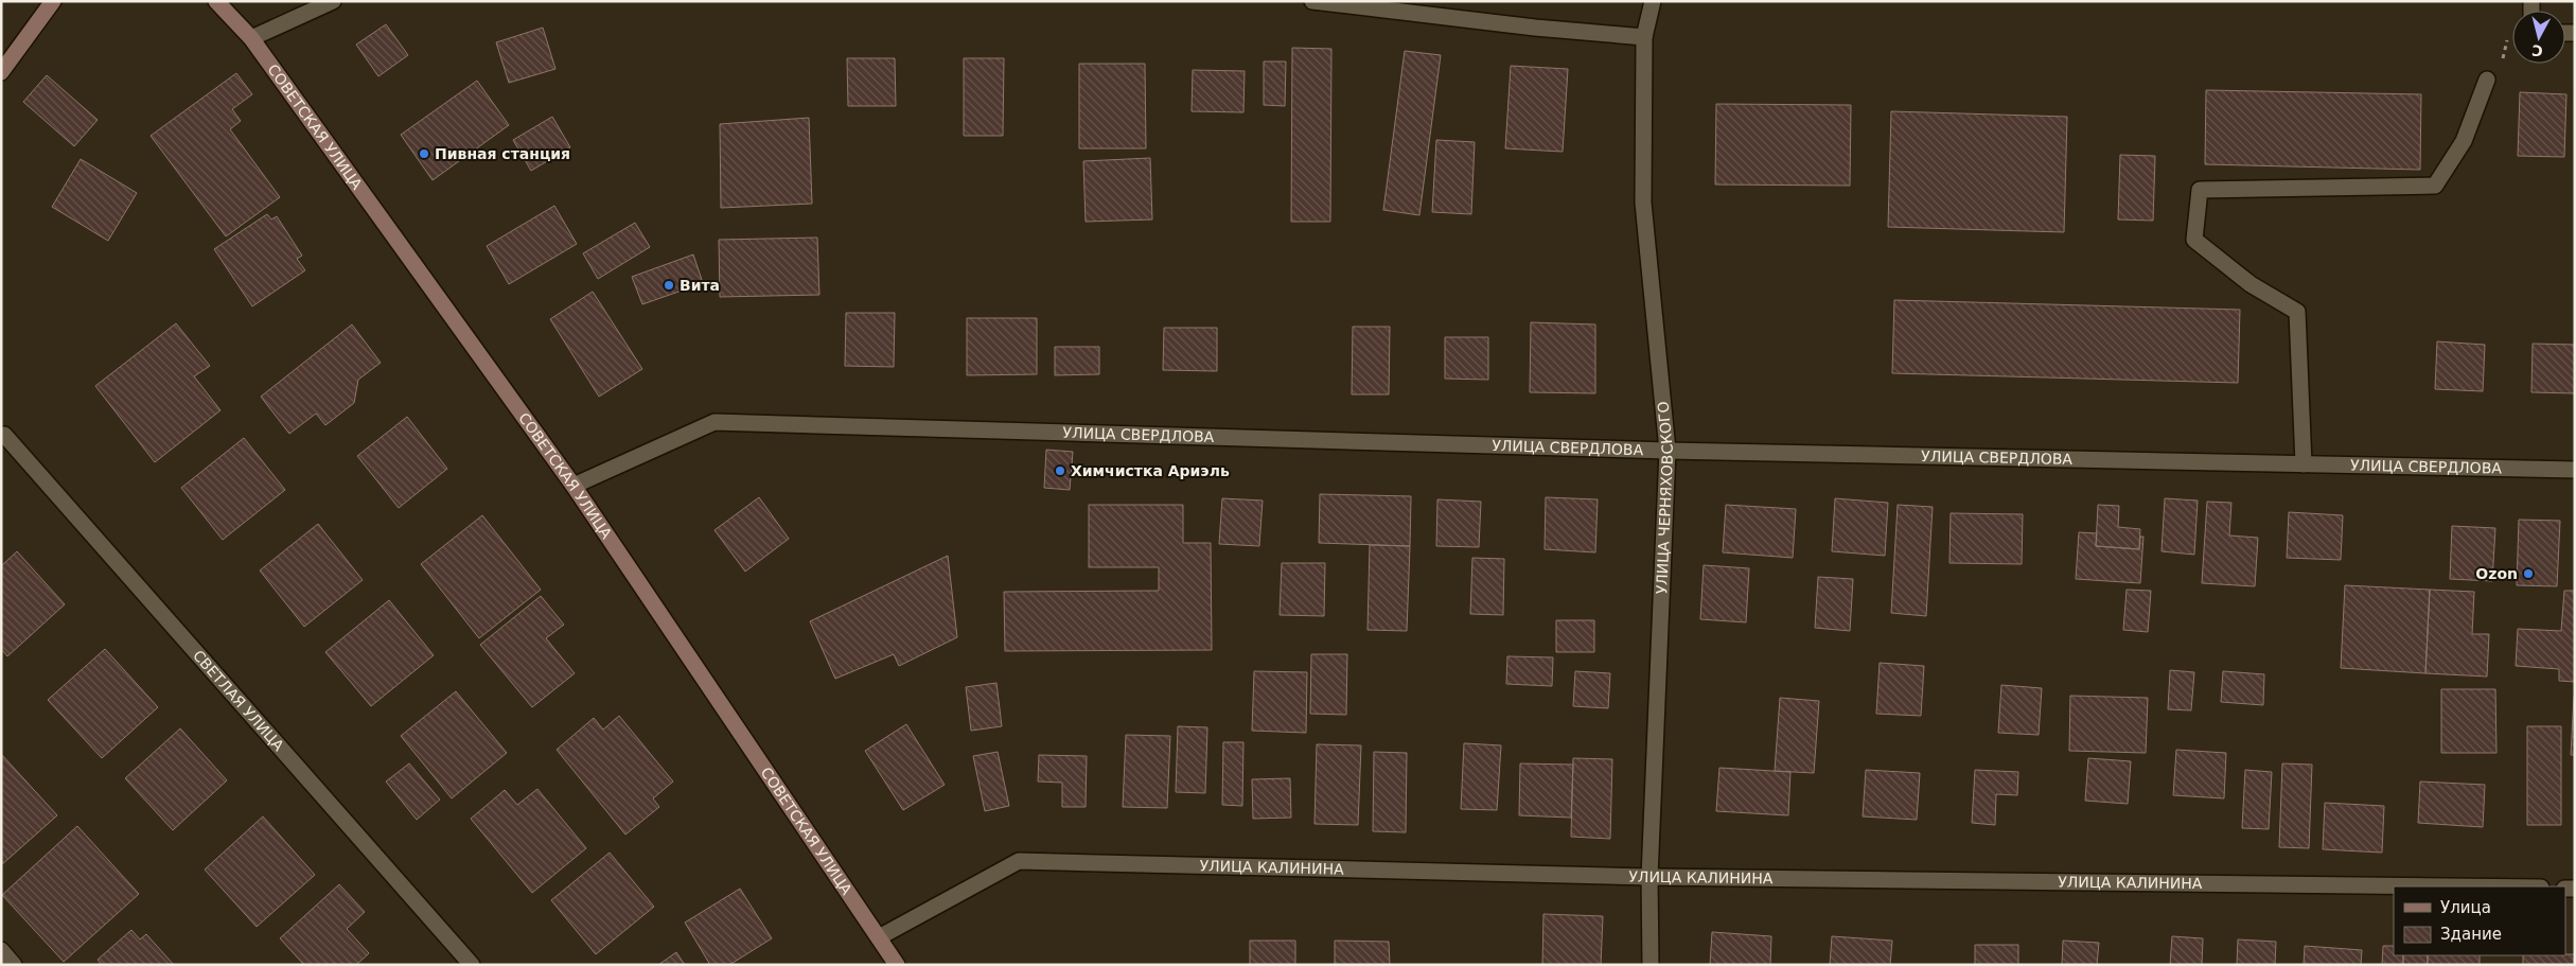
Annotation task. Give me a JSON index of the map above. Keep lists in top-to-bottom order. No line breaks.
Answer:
{"streets":{"street":["СОВЕТСКАЯ УЛИЦА","УЛИЦА СВЕРДЛОВА","УЛИЦА ЧЕРНЯХОВСКОГО","СВЕТЛАЯ УЛИЦА","УЛИЦА КАЛИНИНА"]},"crossings":[["СОВЕТСКАЯ УЛИЦА","УЛИЦА СВЕРДЛОВА"],["СОВЕТСКАЯ УЛИЦА","УЛИЦА КАЛИНИНА"],["УЛИЦА СВЕРДЛОВА","УЛИЦА ЧЕРНЯХОВСКОГО"],["УЛИЦА ЧЕРНЯХОВСКОГО","УЛИЦА КАЛИНИНА"]],"places":["Пивная станция","Вита","Химчистка Ариэль","Ozon"],"legend":["Улица","Здание"],"north":"bottom"}
